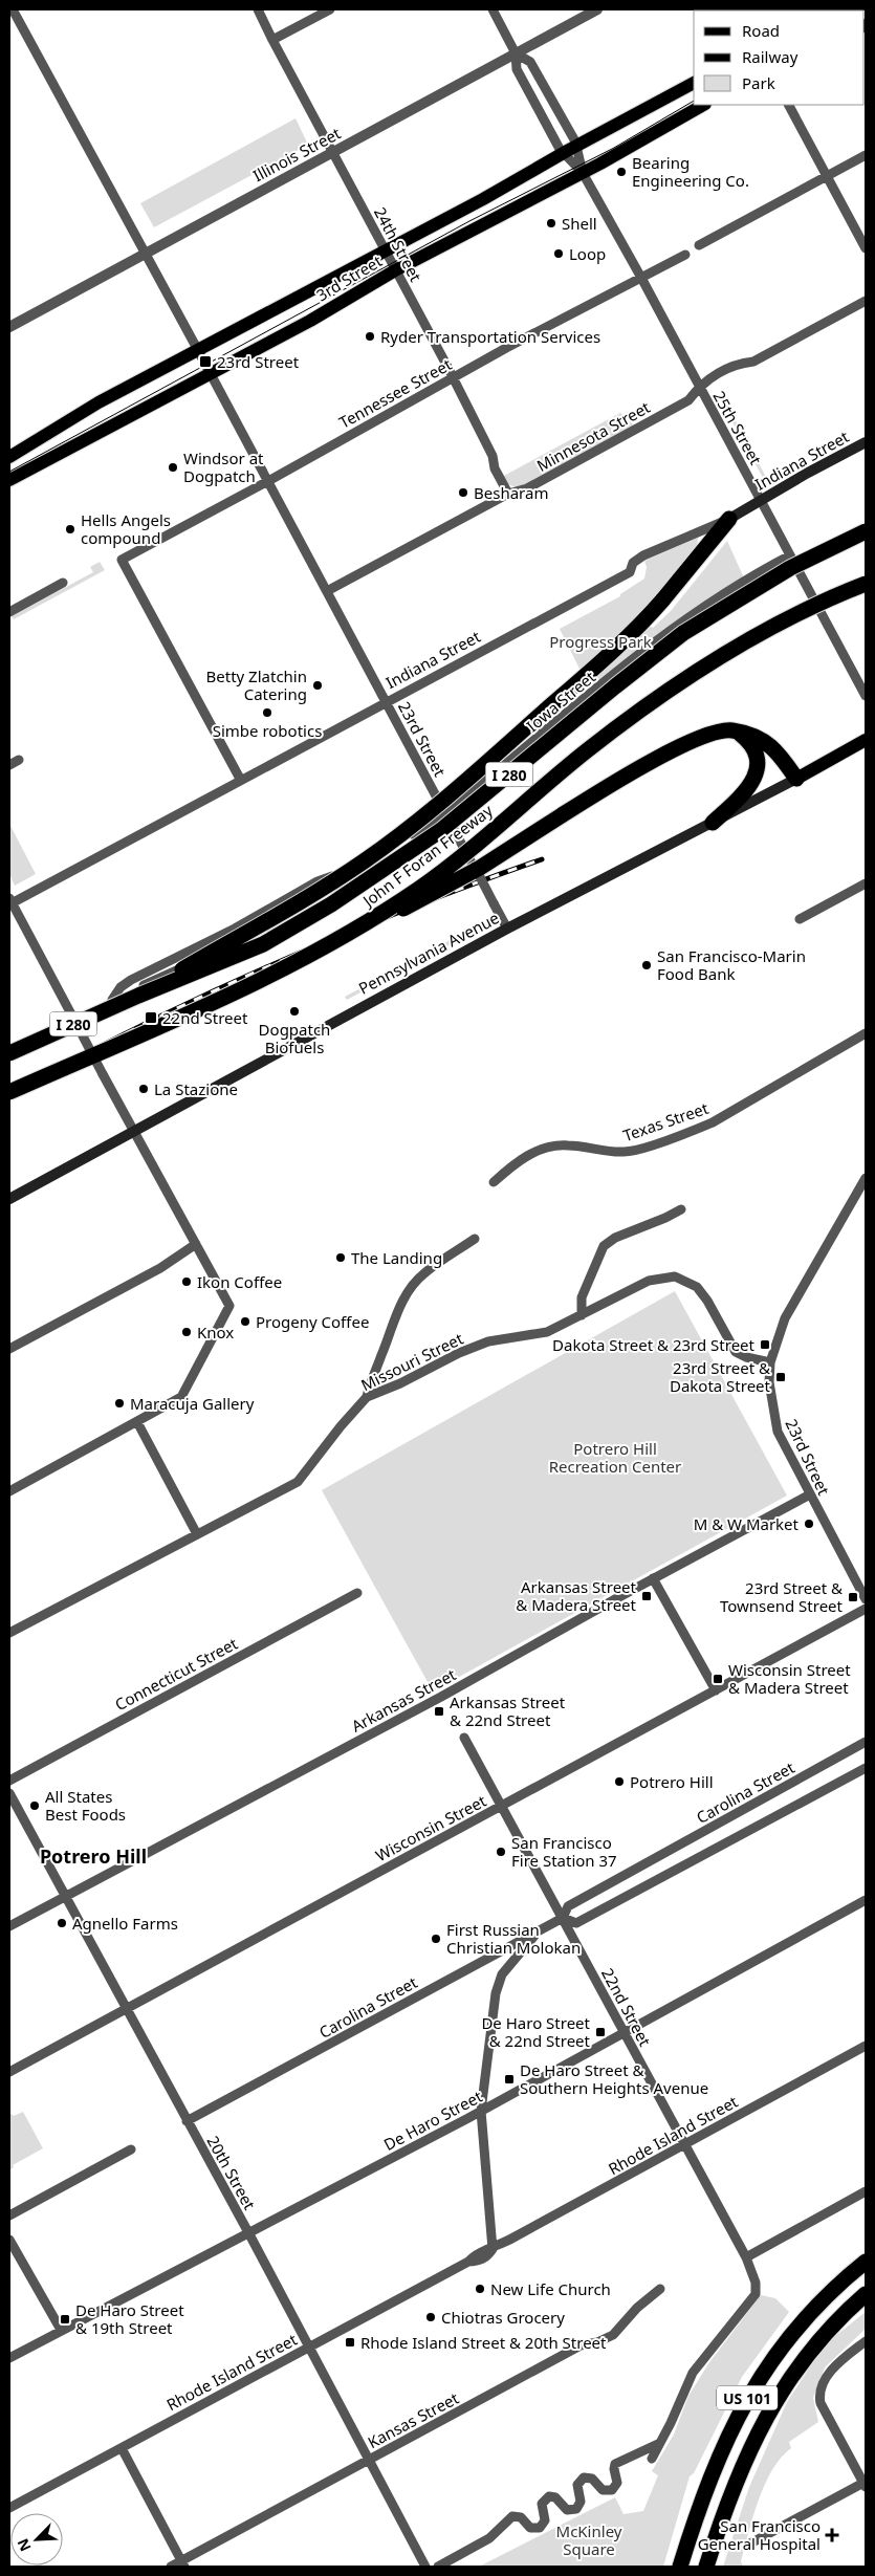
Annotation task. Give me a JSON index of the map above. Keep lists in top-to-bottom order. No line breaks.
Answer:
{"streets":{"highway":["I 280","John F Foran Freeway","US 101"],"main road":["3rd Street","Indiana Street","Pennsylvania Avenue"],"street":["Illinois Street","24th Street","Tennessee Street","25th Street","Minnesota Street","Iowa Street","23rd Street","Texas Street","Missouri Street","Connecticut Street","Arkansas Street","Carolina Street","Wisconsin Street","22nd Street","De Haro Street","Rhode Island Street","20th Street","Kansas Street"]},"crossings":[["Illinois Street","24th Street"],["Illinois Street","25th Street"],["Illinois Street","23rd Street"],["24th Street","3rd Street"],["24th Street","Tennessee Street"],["24th Street","Minnesota Street"],["3rd Street","25th Street"],["3rd Street","23rd Street"],["Tennessee Street","25th Street"],["Tennessee Street","Indiana Street"],["Tennessee Street","23rd Street"],["25th Street","Minnesota Street"],["25th Street","Indiana Street"],["25th Street","Iowa Street"],["Minnesota Street","23rd Street"],["Indiana Street","23rd Street"],["Iowa Street","23rd Street"],["23rd Street","Pennsylvania Avenue"],["23rd Street","Missouri Street"],["23rd Street","Arkansas Street"],["Arkansas Street","20th Street"],["Carolina Street","22nd Street"],["Carolina Street","20th Street"],["Wisconsin Street","22nd Street"],["Wisconsin Street","20th Street"],["22nd Street","De Haro Street"],["22nd Street","Rhode Island Street"],["De Haro Street","20th Street"],["Rhode Island Street","20th Street"],["20th Street","Kansas Street"]],"districts":["Potrero Hill"],"parks":["Progress Park","Potrero Hill Recreation Center","McKinley Square"],"places":{"other":["Bearing Engineering Co.","Shell","Loop","Ryder Transportation Services","Windsor at Dogpatch","Besharam","Hells Angels compound","Betty Zlatchin Catering","Simbe robotics","San Francisco-Marin Food Bank","Dogpatch Biofuels","La Stazione","The Landing","Ikon Coffee","Progeny Coffee","Knox","Maracuja Gallery","M & W Market","Potrero Hill","All States Best Foods","San Francisco Fire Station 37","Agnello Farms","First Russian Christian Molokan","New Life Church","Chiotras Grocery"],"transit":["23rd Street","22nd Street","Dakota Street & 23rd Street","23rd Street & Dakota Street","Arkansas Street & Madera Street","23rd Street & Townsend Street","Wisconsin Street & Madera Street","Arkansas Street & 22nd Street","De Haro Street & 22nd Street","De Haro Street & Southern Heights Avenue","De Haro Street & 19th Street","Rhode Island Street & 20th Street"],"health":["San Francisco General Hospital"]},"legend":["Road","Railway","Park"],"north":"bottom left"}
